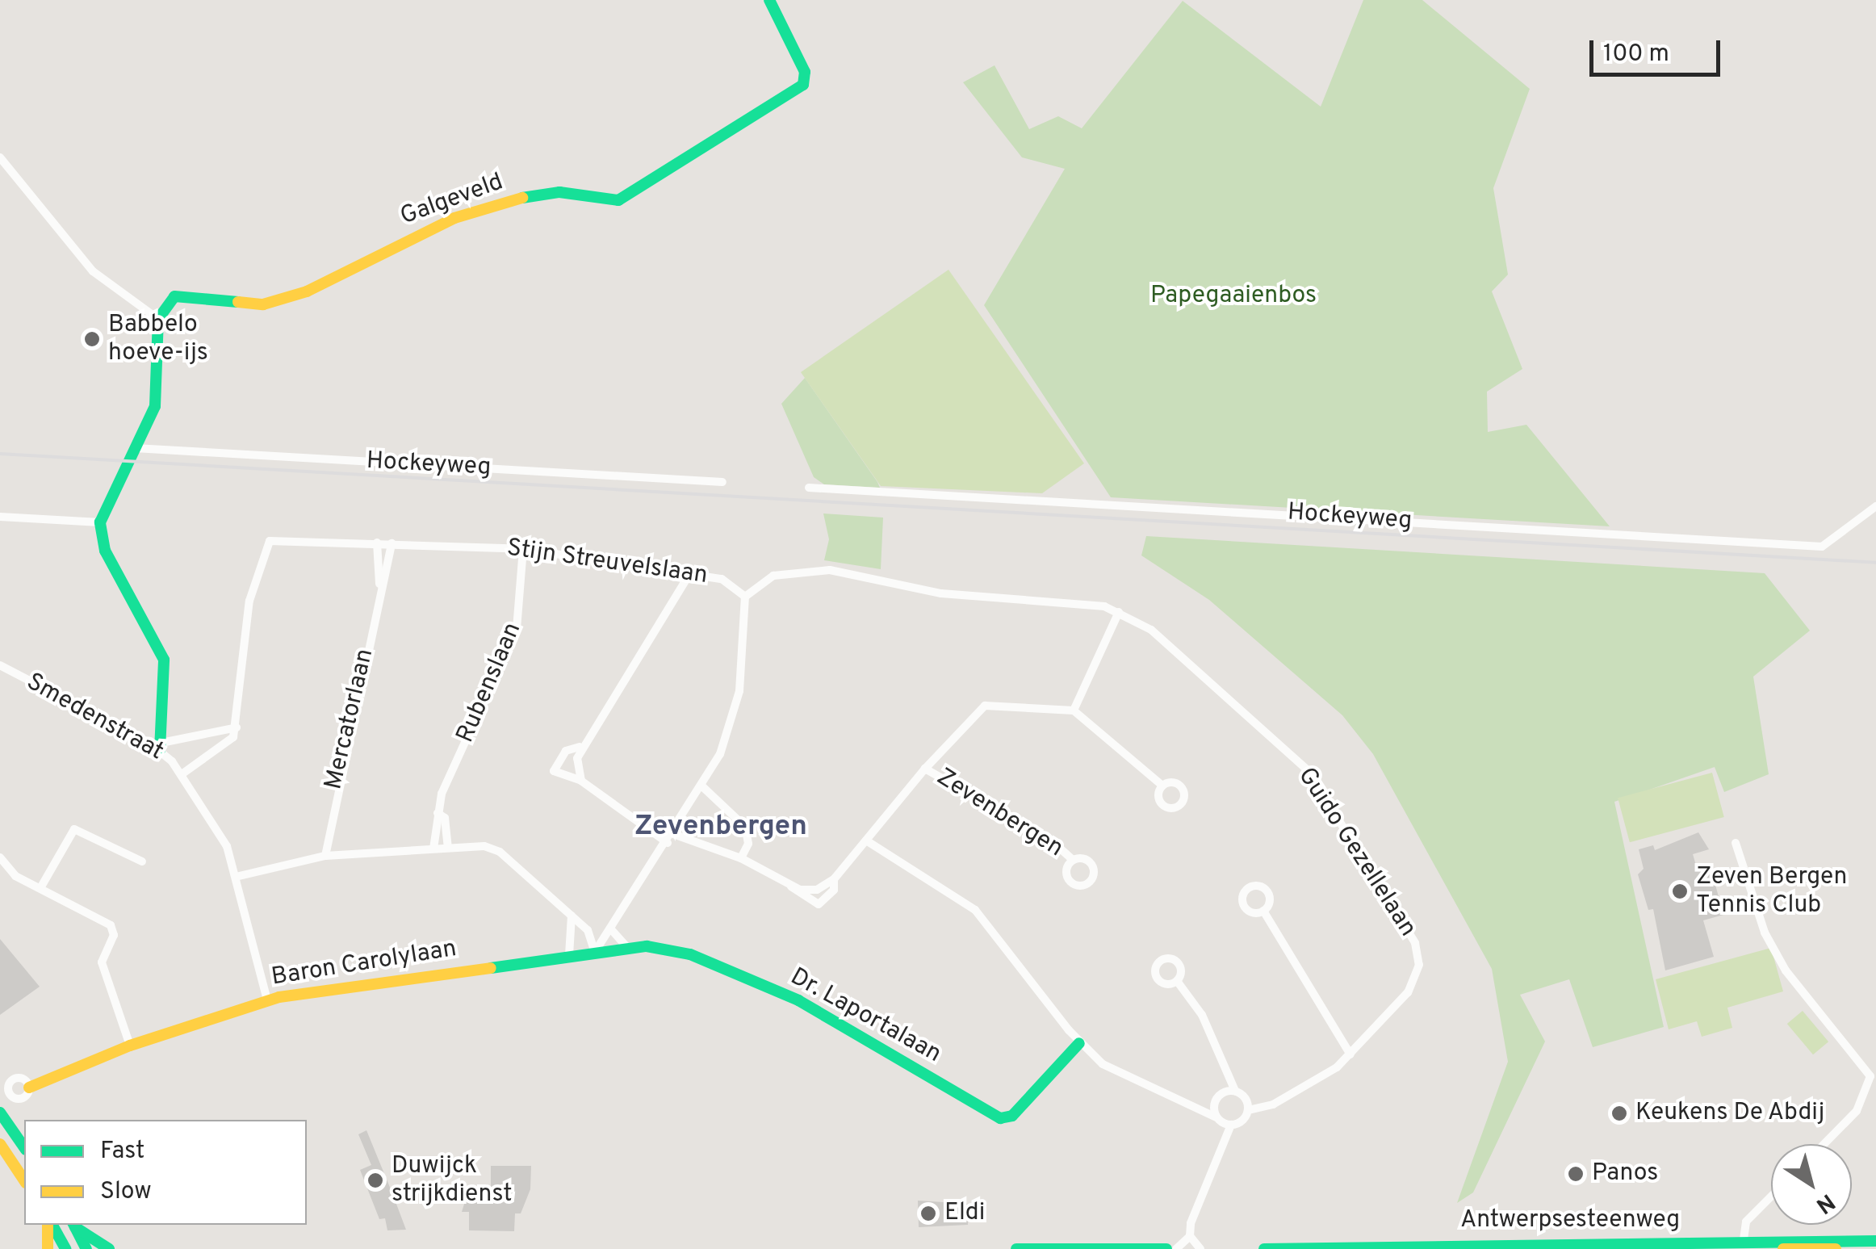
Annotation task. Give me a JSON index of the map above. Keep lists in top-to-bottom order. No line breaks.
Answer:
{"streets":{"main road":["Galgeveld","Baron Carolylaan","Dr. Laportalaan","Antwerpsesteenweg"],"street":["Hockeyweg","Stijn Streuvelslaan","Rubenslaan","Smedenstraat","Mercatorlaan","Zevenbergen","Guido Gezellelaan"]},"crossings":[["Stijn Streuvelslaan","Rubenslaan"],["Stijn Streuvelslaan","Mercatorlaan"],["Smedenstraat","Baron Carolylaan"],["Baron Carolylaan","Dr. Laportalaan"]],"districts":["Zevenbergen"],"parks":["Papegaaienbos"],"places":["Babbelo hoeve-ijs","Zeven Bergen Tennis Club","Keukens De Abdij","Panos","Duwijck strijkdienst","Eldi"],"legend":["Fast","Slow"],"scale_bar":"100 m","north":"bottom right"}
